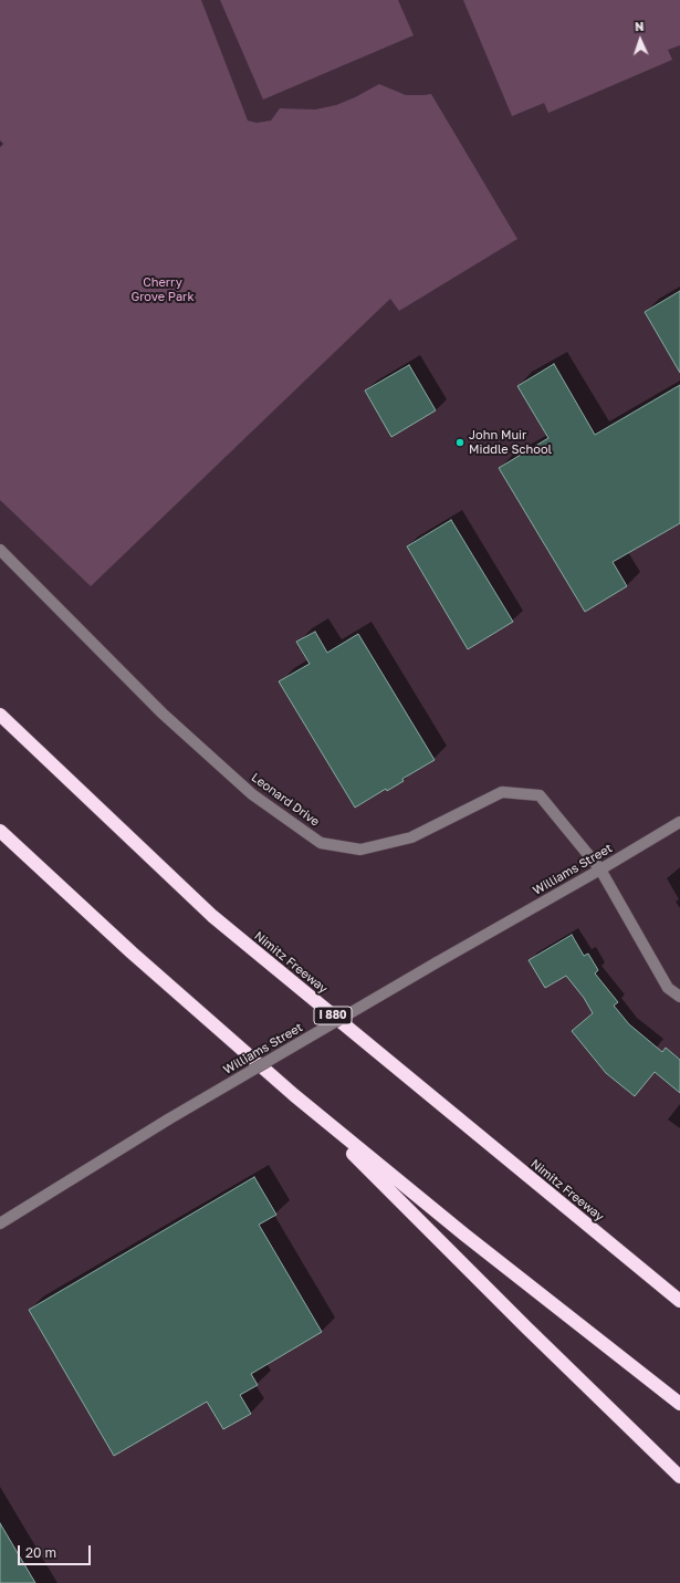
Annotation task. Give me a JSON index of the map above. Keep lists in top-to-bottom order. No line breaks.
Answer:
{"streets":{"highway":["Nimitz Freeway","I 880"],"street":["Leonard Drive","Williams Street"]},"crossings":[["Leonard Drive","Williams Street"]],"parks":["Cherry Grove Park"],"places":["John Muir Middle School"],"scale_bar":"20 m","north":"top"}
